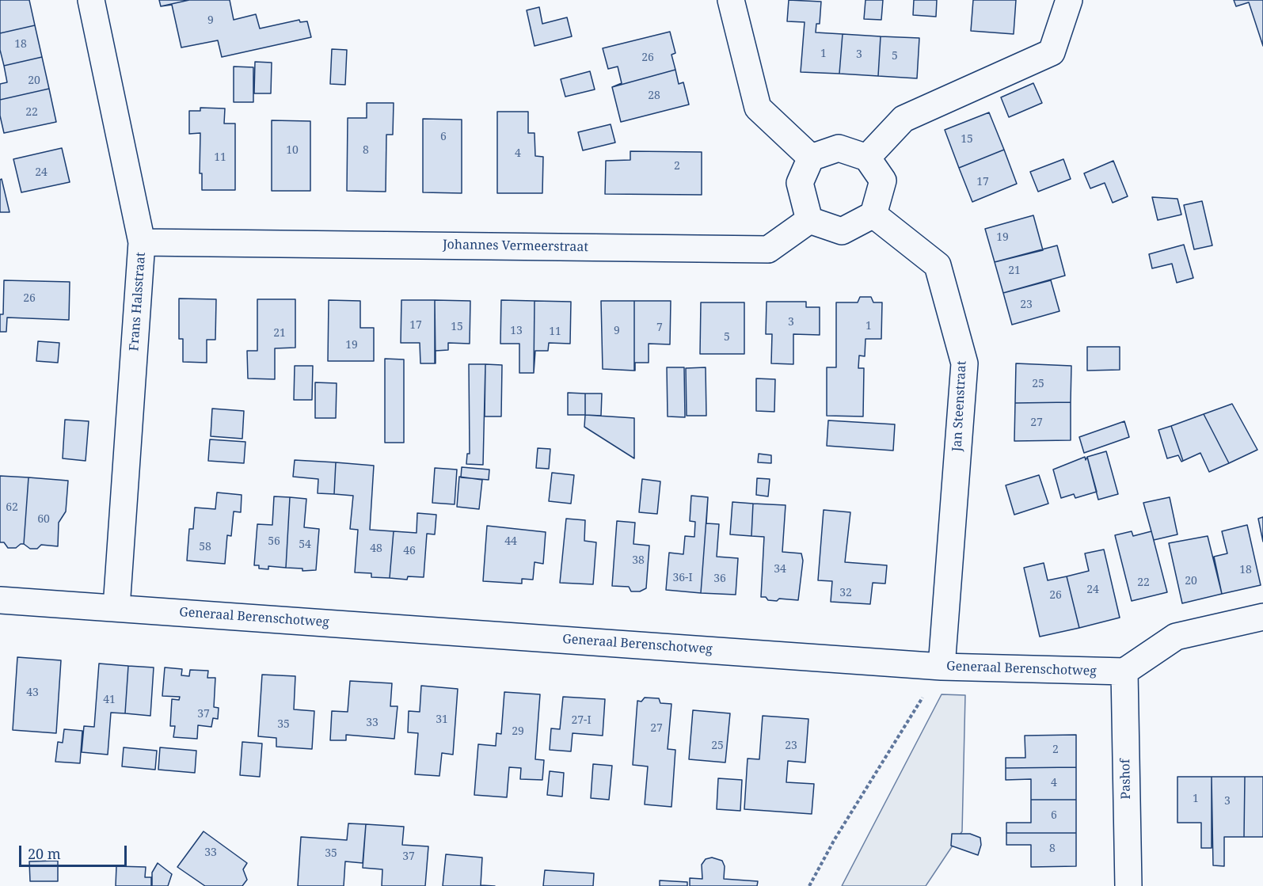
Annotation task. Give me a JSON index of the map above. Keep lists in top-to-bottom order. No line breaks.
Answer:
{"streets":{"street":["Johannes Vermeerstraat","Frans Halsstraat","Jan Steenstraat","Generaal Berenschotweg","Pashof"]},"crossings":[["Johannes Vermeerstraat","Frans Halsstraat"],["Johannes Vermeerstraat","Jan Steenstraat"],["Frans Halsstraat","Generaal Berenschotweg"],["Jan Steenstraat","Generaal Berenschotweg"],["Generaal Berenschotweg","Pashof"]],"house_numbers":["9","18","1","3","5","26","20","28","22","6","15","10","8","4","11","2","24","17","19","21","26","23","3","17","1","15","7","13","9","11","21","5","19","25","27","62","60","56","44","54","58","48","46","38","34","18","36-I","36","20","22","24","32","26","43","41","37","31","27-I","33","35","27","29","25","23","2","4","1","3","6","8","33","35","37"],"scale_bar":"20 m"}
